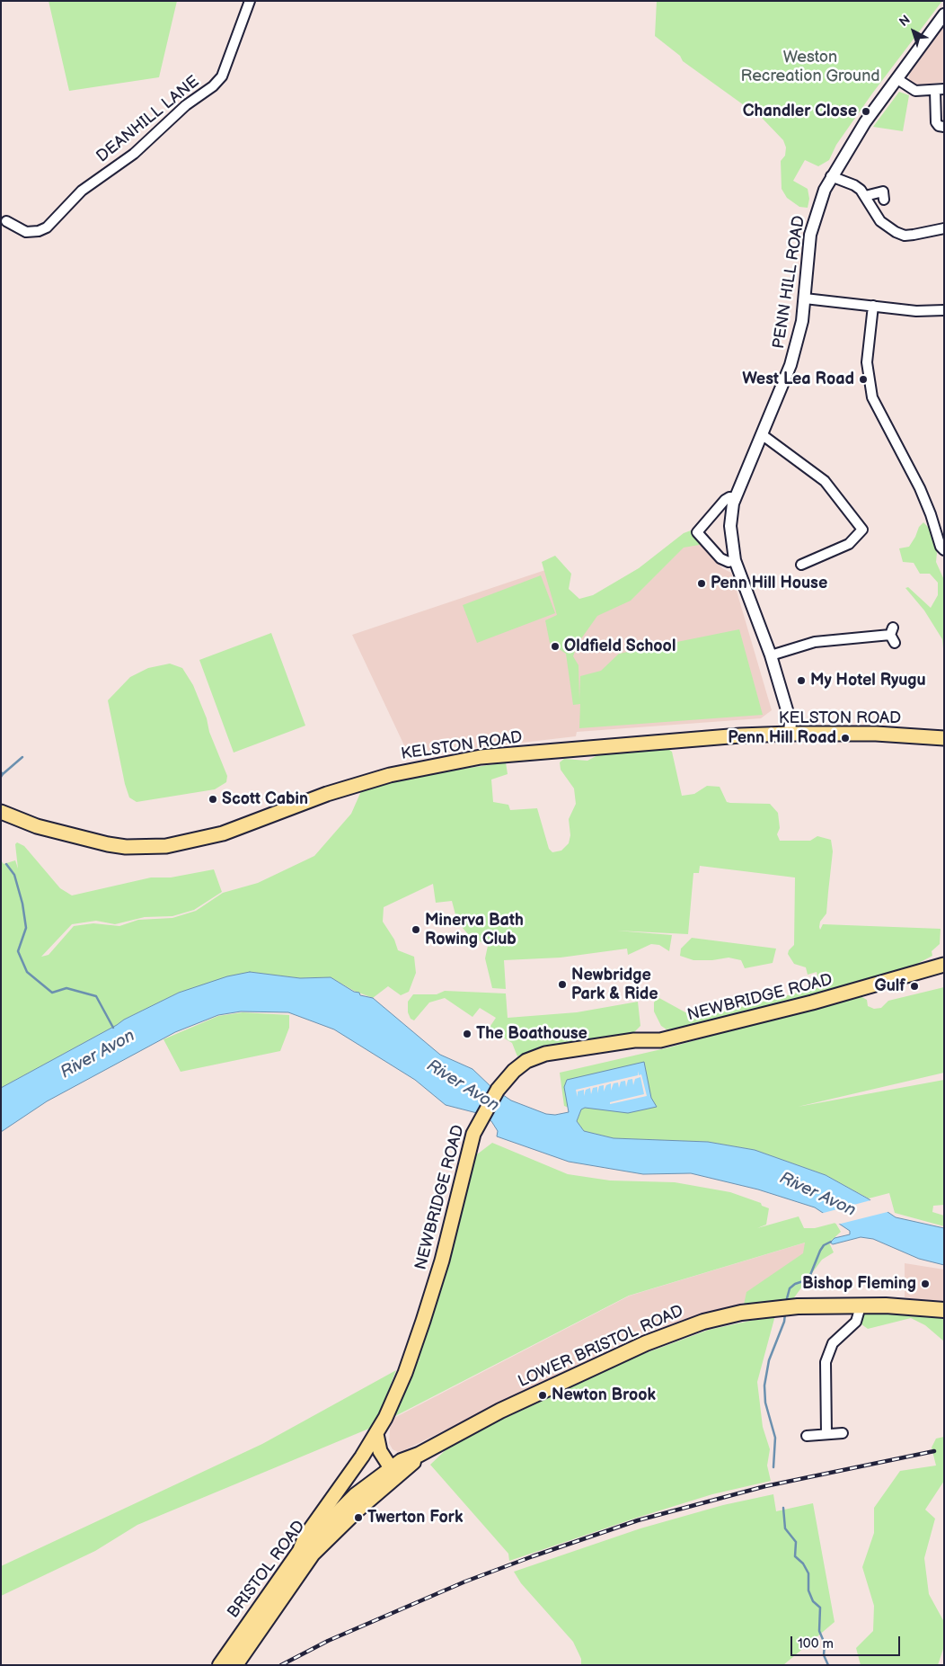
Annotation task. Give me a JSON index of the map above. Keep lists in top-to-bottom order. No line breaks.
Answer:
{"streets":{"highway":["LOWER BRISTOL ROAD","BRISTOL ROAD"],"main road":["KELSTON ROAD","NEWBRIDGE ROAD"],"street":["DEANHILL LANE","PENN HILL ROAD"]},"crossings":[["PENN HILL ROAD","KELSTON ROAD"],["NEWBRIDGE ROAD","BRISTOL ROAD"],["LOWER BRISTOL ROAD","BRISTOL ROAD"]],"water":["River Avon"],"parks":["Weston Recreation Ground"],"places":["Chandler Close","West Lea Road","Penn Hill House","Oldfield School","My Hotel Ryugu","Penn Hill Road","Scott Cabin","Minerva Bath Rowing Club","Newbridge Park & Ride","Gulf","The Boathouse","Bishop Fleming","Newton Brook","Twerton Fork"],"scale_bar":"100 m","north":"top left"}
